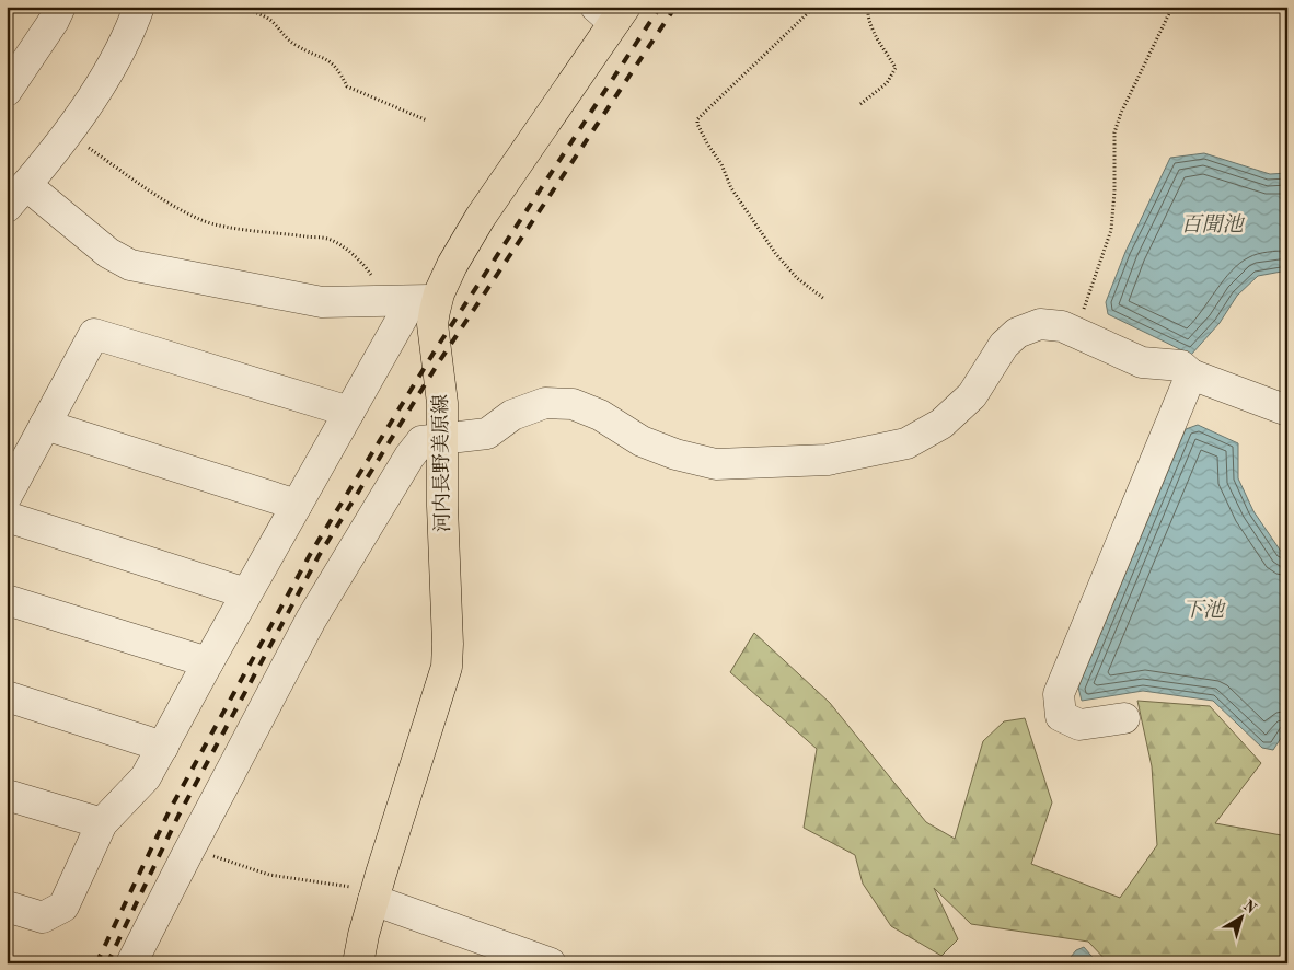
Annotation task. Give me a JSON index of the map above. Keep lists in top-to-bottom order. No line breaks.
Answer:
{"streets":{"main road":["河内長野美原線"]},"water":["百聞池","下池"],"north":"top right"}
